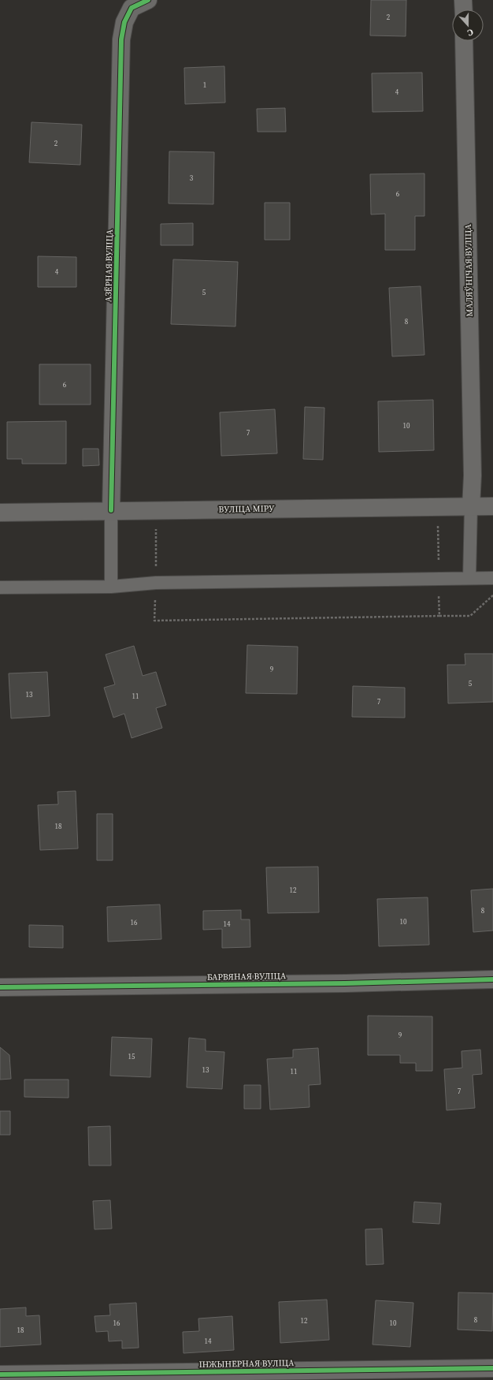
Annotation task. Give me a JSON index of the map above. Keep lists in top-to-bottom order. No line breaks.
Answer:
{"streets":{"street":["АЗЁРНАЯ ВУЛІЦА","МАЛЯЎНІЧАЯ ВУЛІЦА","ВУЛІЦА МІРУ","БАРВЯНАЯ ВУЛІЦА","ІНЖЫНЕРНАЯ ВУЛІЦА"]},"crossings":[["АЗЁРНАЯ ВУЛІЦА","ВУЛІЦА МІРУ"],["МАЛЯЎНІЧАЯ ВУЛІЦА","ВУЛІЦА МІРУ"]],"house_numbers":["2","1","4","2","3","6","4","5","8","6","10","7","9","5","13","11","7","18","12","8","10","16","14","9","15","13","11","7","8","12","16","10","18","14"],"north":"bottom"}
